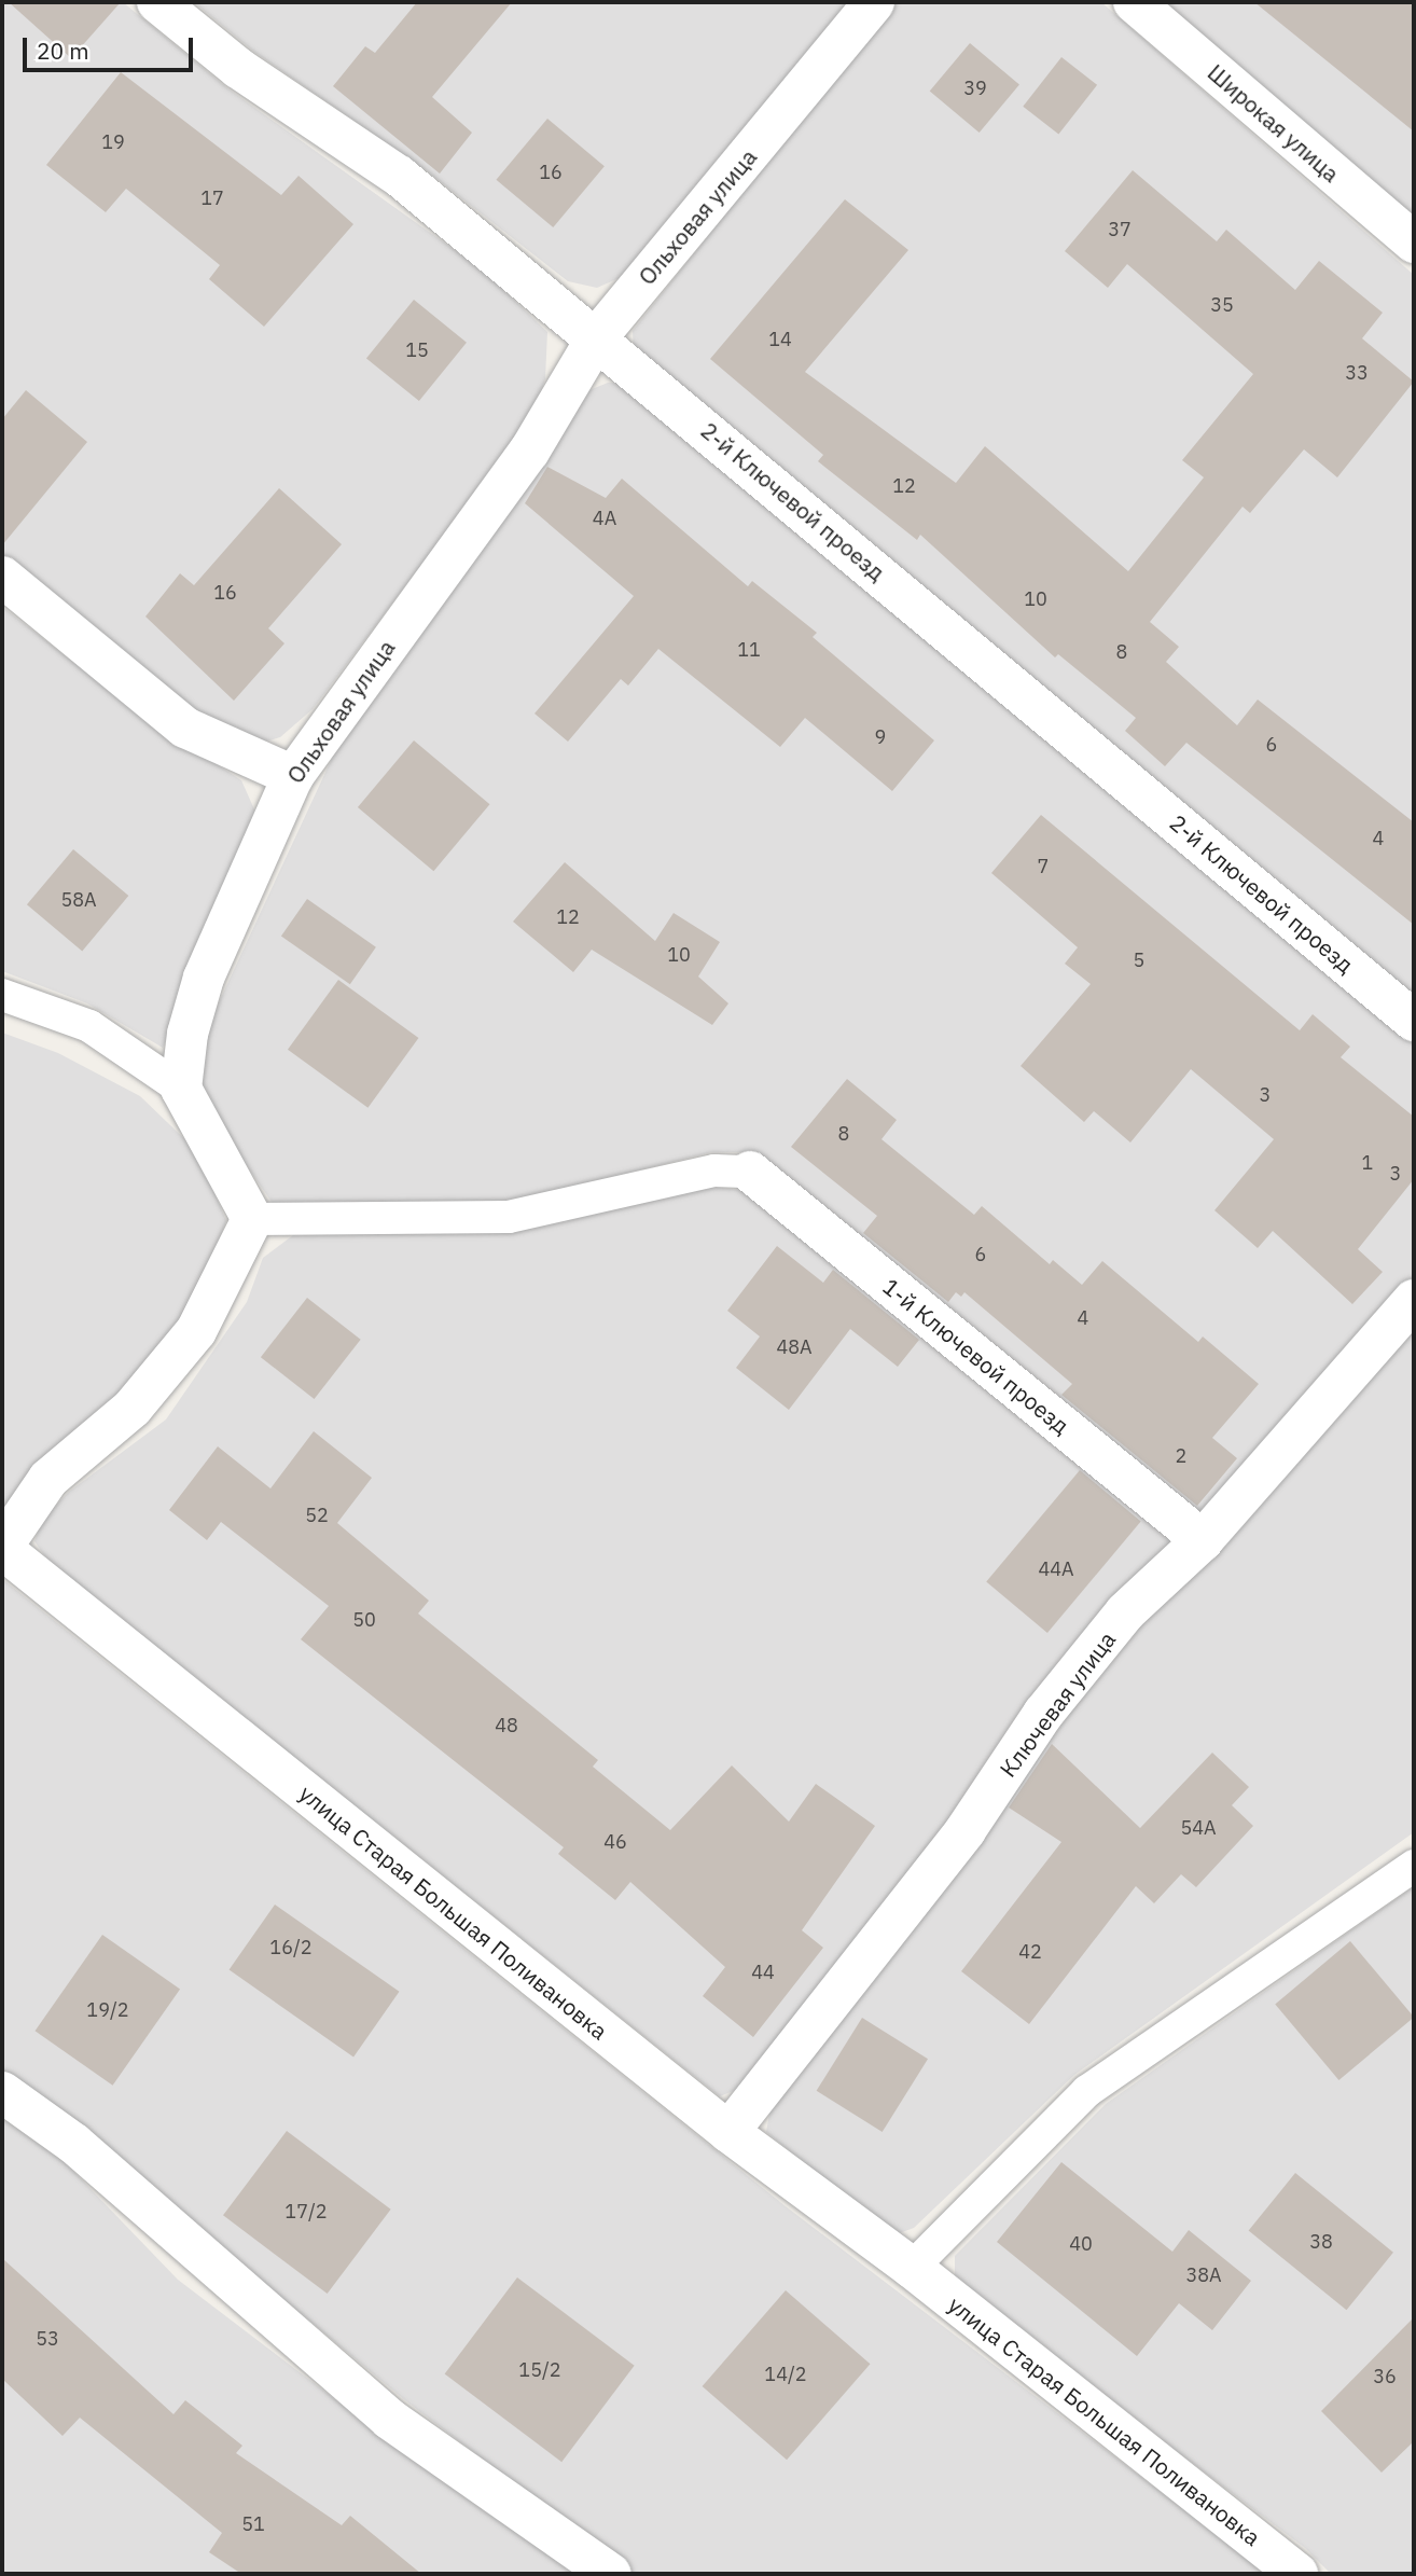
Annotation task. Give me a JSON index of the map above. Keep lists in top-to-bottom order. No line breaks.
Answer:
{"streets":{"street":["Широкая улица","Ольховая улица","2-й Ключевой проезд","1-й Ключевой проезд","Ключевая улица","улица Старая Большая Поливановка"]},"crossings":[["Ольховая улица","2-й Ключевой проезд"],["1-й Ключевой проезд","Ключевая улица"],["Ключевая улица","улица Старая Большая Поливановка"]],"house_numbers":["39","19","16","17","37","35","14","15","33","12","4А","16","10","11","8","9","6","4","7","58А","12","10","5","3","8","1","3","6","4","48А","2","52","44А","50","48","54А","46","16/2","42","44","19/2","17/2","38","40","38А","53","15/2","14/2","36","51"],"scale_bar":"20 m"}
